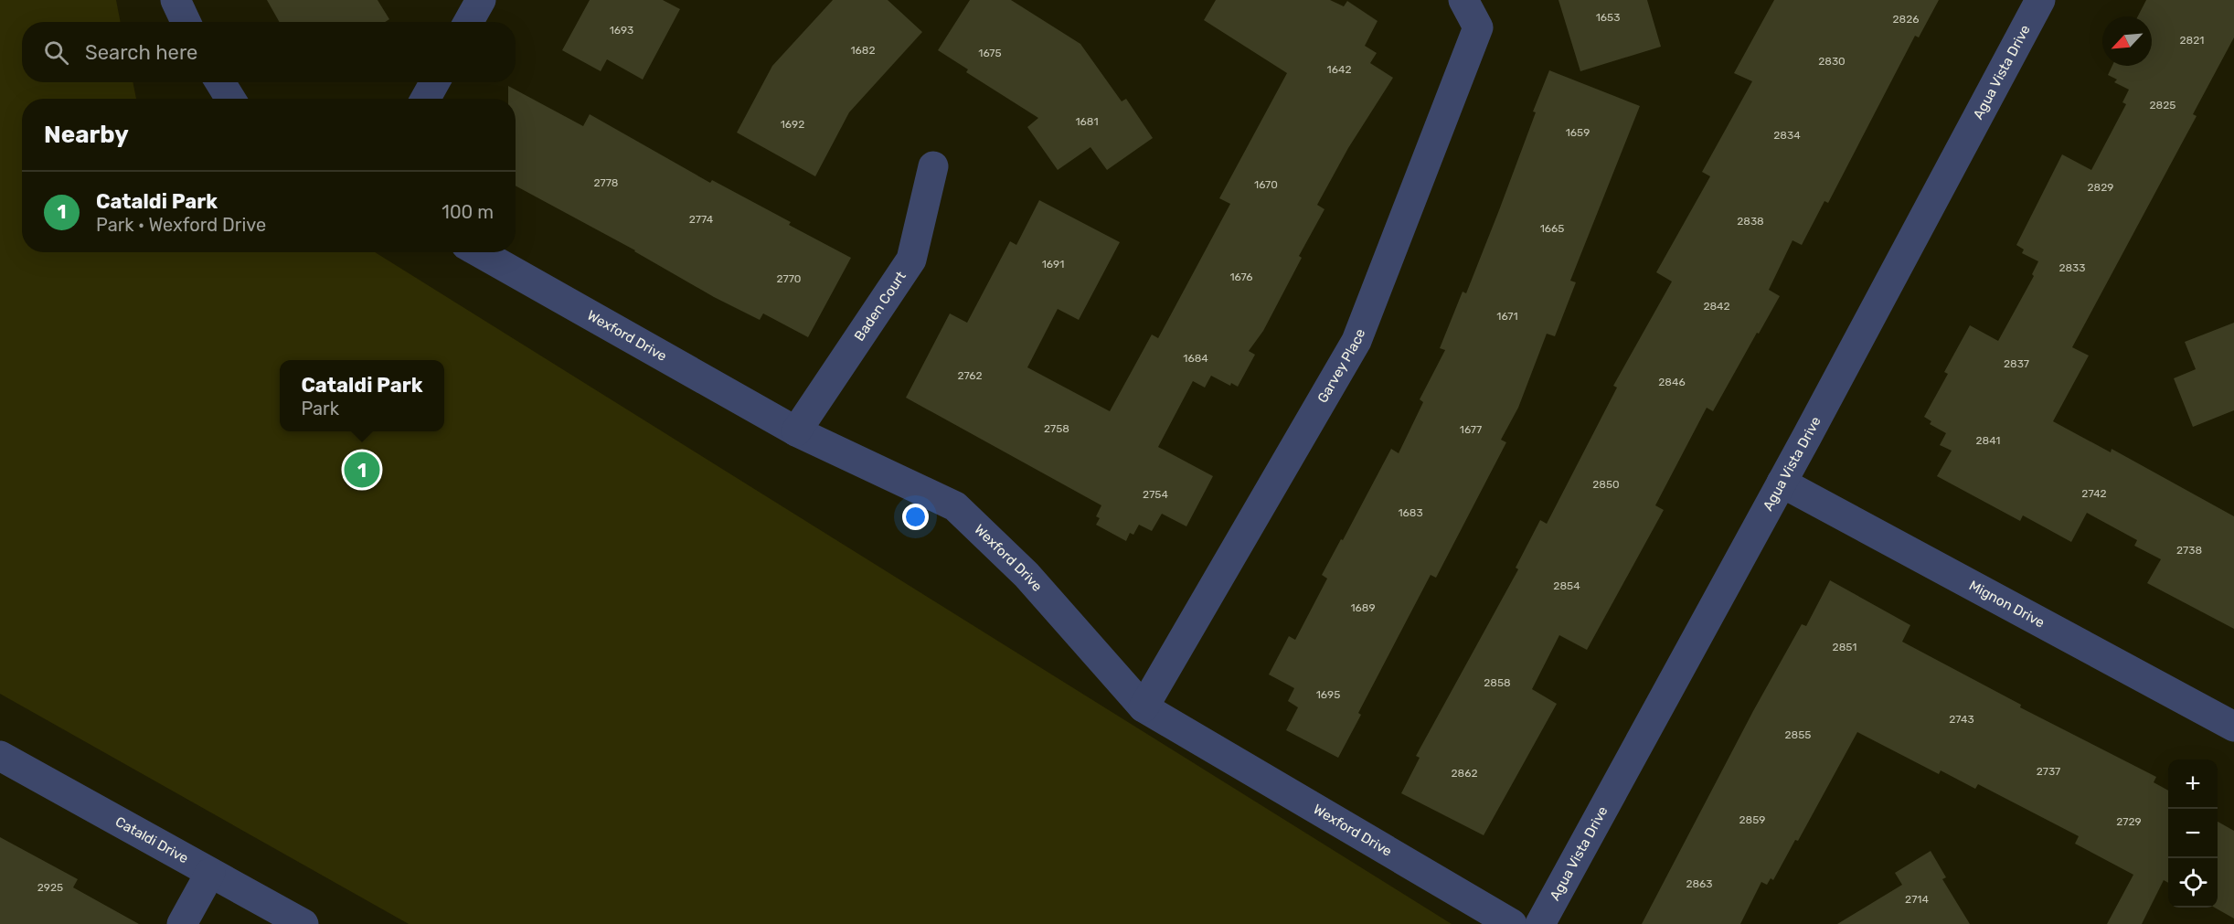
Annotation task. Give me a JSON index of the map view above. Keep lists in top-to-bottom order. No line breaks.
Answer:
{"streets":{"street":["Agua Vista Drive","Baden Court","Wexford Drive","Garvey Place","Mignon Drive","Cataldi Drive"]},"crossings":[["Agua Vista Drive","Mignon Drive"],["Baden Court","Wexford Drive"],["Wexford Drive","Garvey Place"]],"house_numbers":["1653","2826","1693","2821","1682","1675","2830","1642","2825","1681","1692","1659","2834","2778","1670","2829","2774","2838","1665","1691","2833","1676","2770","2842","1671","1684","2837","2762","2846","2758","1677","2841","2850","2742","2754","1683","2738","2854","1689","2851","2858","1695","2743","2855","2737","2862","2859","2729","2863","2925","2714"],"north":"bottom left","page":{"search":"Search here","heading":"Nearby","list":[{"mark":"1","name":"Cataldi Park","note":"Park · Wexford Drive","value":"100 m"}],"popup":["Cataldi Park","Park"],"pins":"1","map_buttons":["+","−"]}}
